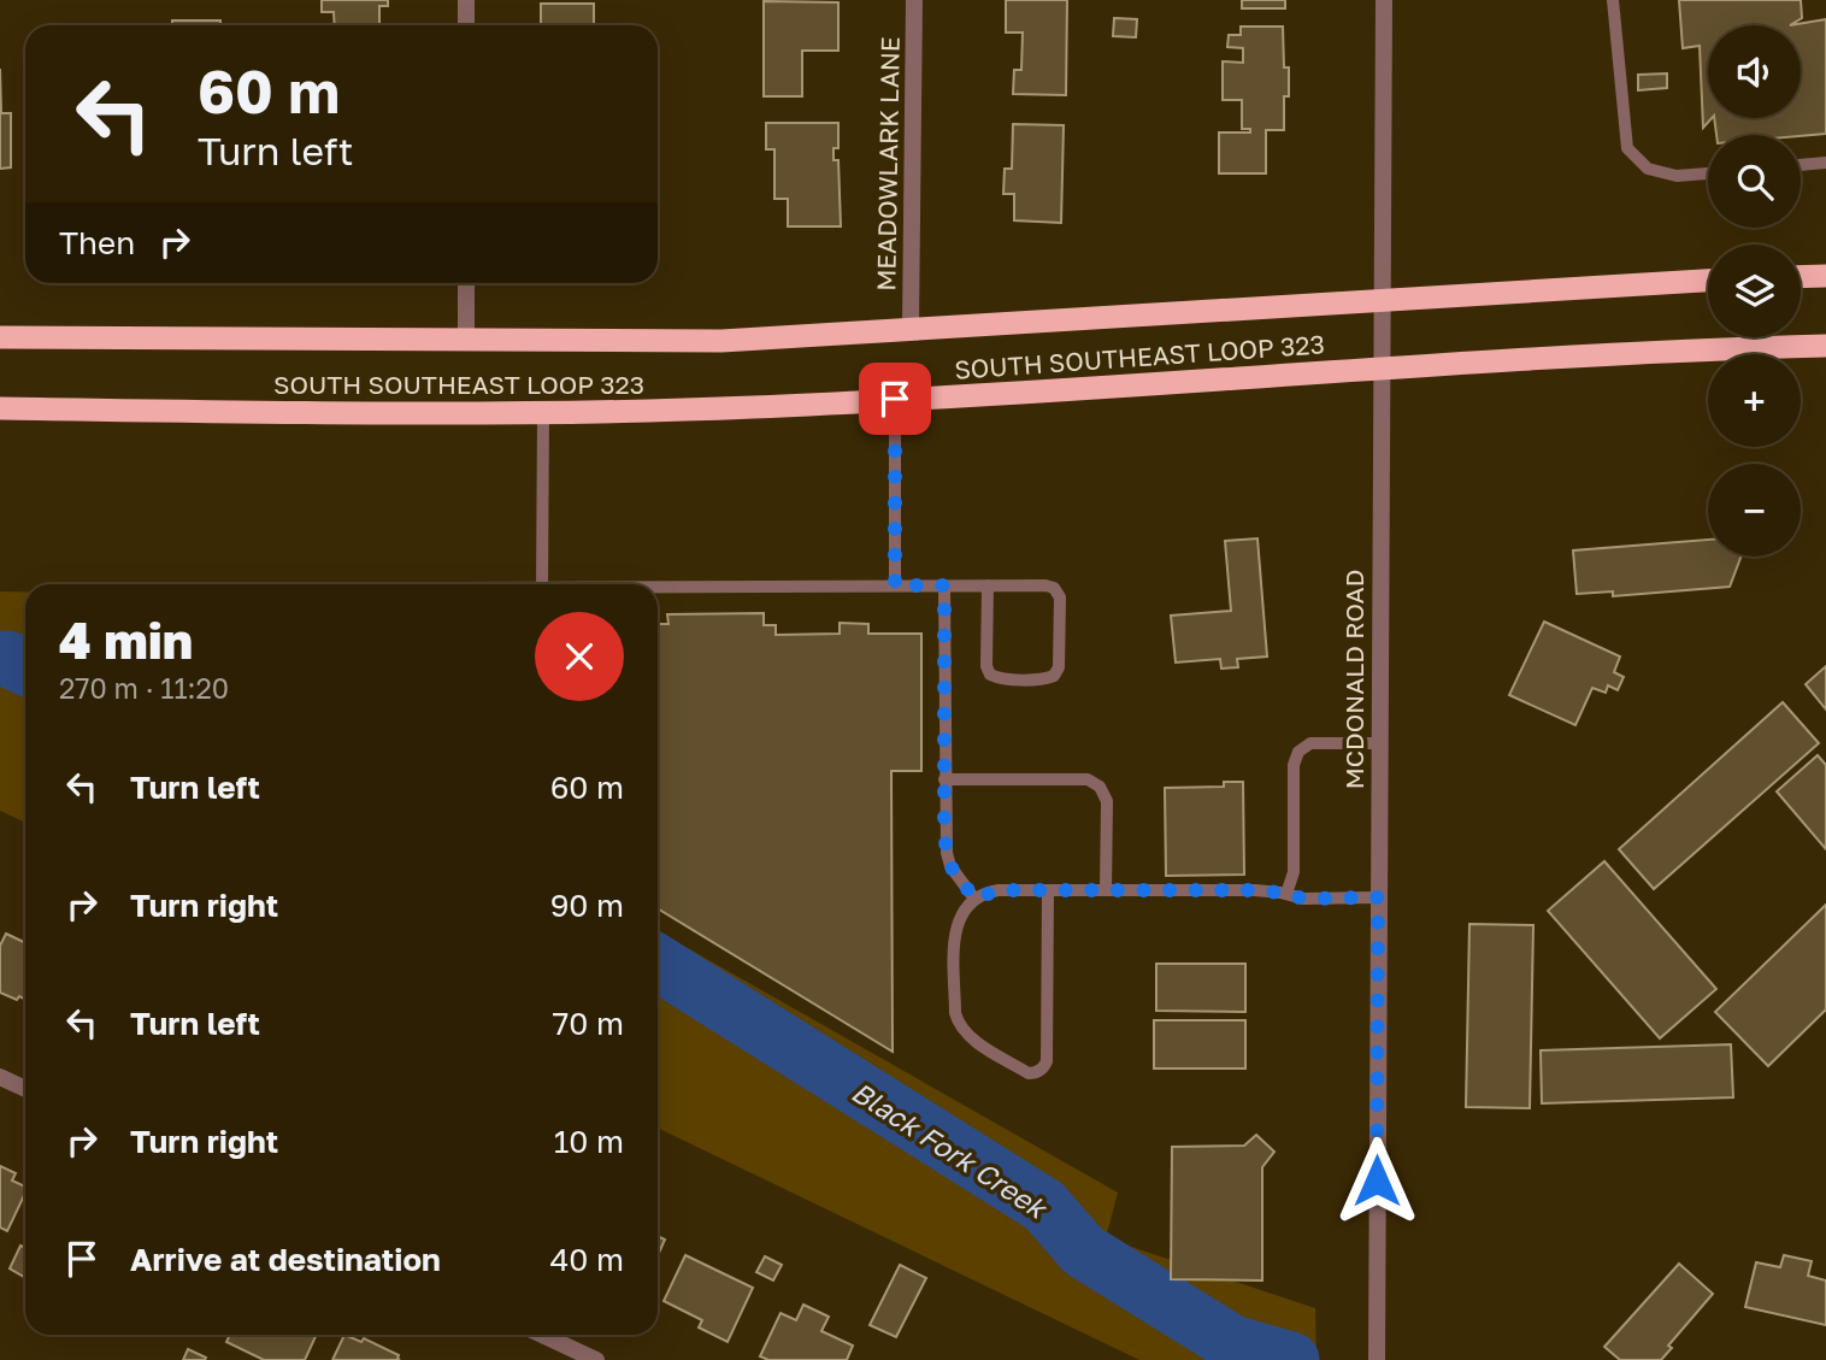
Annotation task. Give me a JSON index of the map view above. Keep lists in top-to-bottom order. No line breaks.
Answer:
{"streets":{"highway":["SOUTH SOUTHEAST LOOP 323"],"street":["MEADOWLARK LANE","MCDONALD ROAD"]},"crossings":[["MEADOWLARK LANE","SOUTH SOUTHEAST LOOP 323"],["SOUTH SOUTHEAST LOOP 323","MCDONALD ROAD"]],"water":["Black Fork Creek"],"page":{"map_buttons":["+","−"],"turn":["60 m","Turn left"],"then":"Then","heading":["4 min","270 m · 11:20"],"list":[{"name":"Turn left","value":"60 m"},{"name":"Turn right","value":"90 m"},{"name":"Turn left","value":"70 m"},{"name":"Turn right","value":"10 m"},{"name":"Arrive at destination","value":"40 m"}]}}
